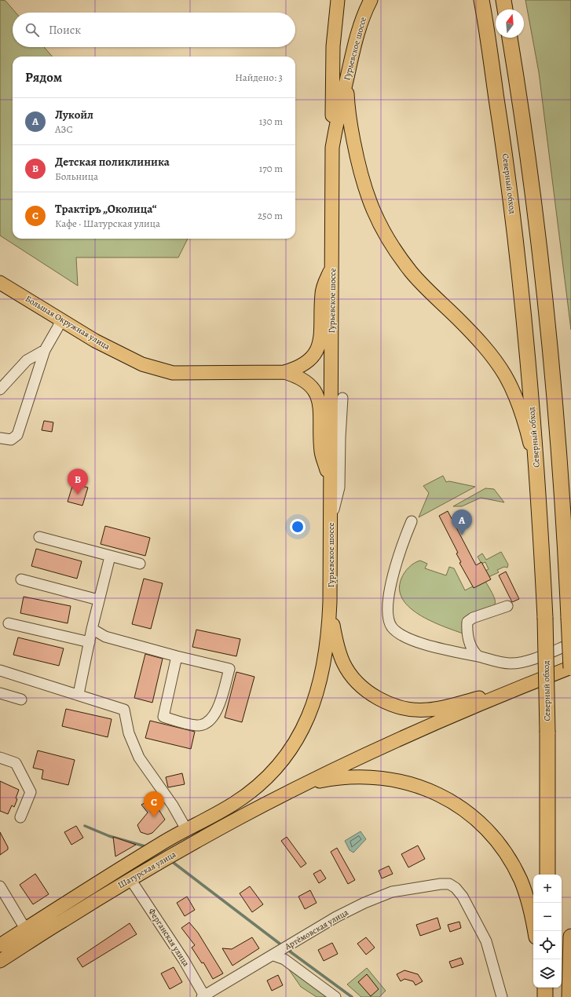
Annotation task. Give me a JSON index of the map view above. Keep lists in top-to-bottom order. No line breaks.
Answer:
{"streets":{"highway":["Северный обход"],"main road":["Гурьевское шоссе","Большая Окружная улица","Шатурская улица"],"street":["Артёмовская улица","Ферганская улица"]},"crossings":[["Гурьевское шоссе","Шатурская улица"],["Шатурская улица","Ферганская улица"],["Артёмовская улица","Ферганская улица"]],"north":"top","page":{"search":"Поиск","heading":["Рядом","Найдено: 3"],"list":[{"mark":"A","name":"Лукойл","note":"АЗС","value":"130 m"},{"mark":"B","name":"Детская поликлиника","note":"Больница","value":"170 m"},{"mark":"C","name":"Трактiръ „Околица“","note":"Кафе · Шатурская улица","value":"250 m"}],"pins":["B","A","C"],"map_buttons":["+","−"]}}
